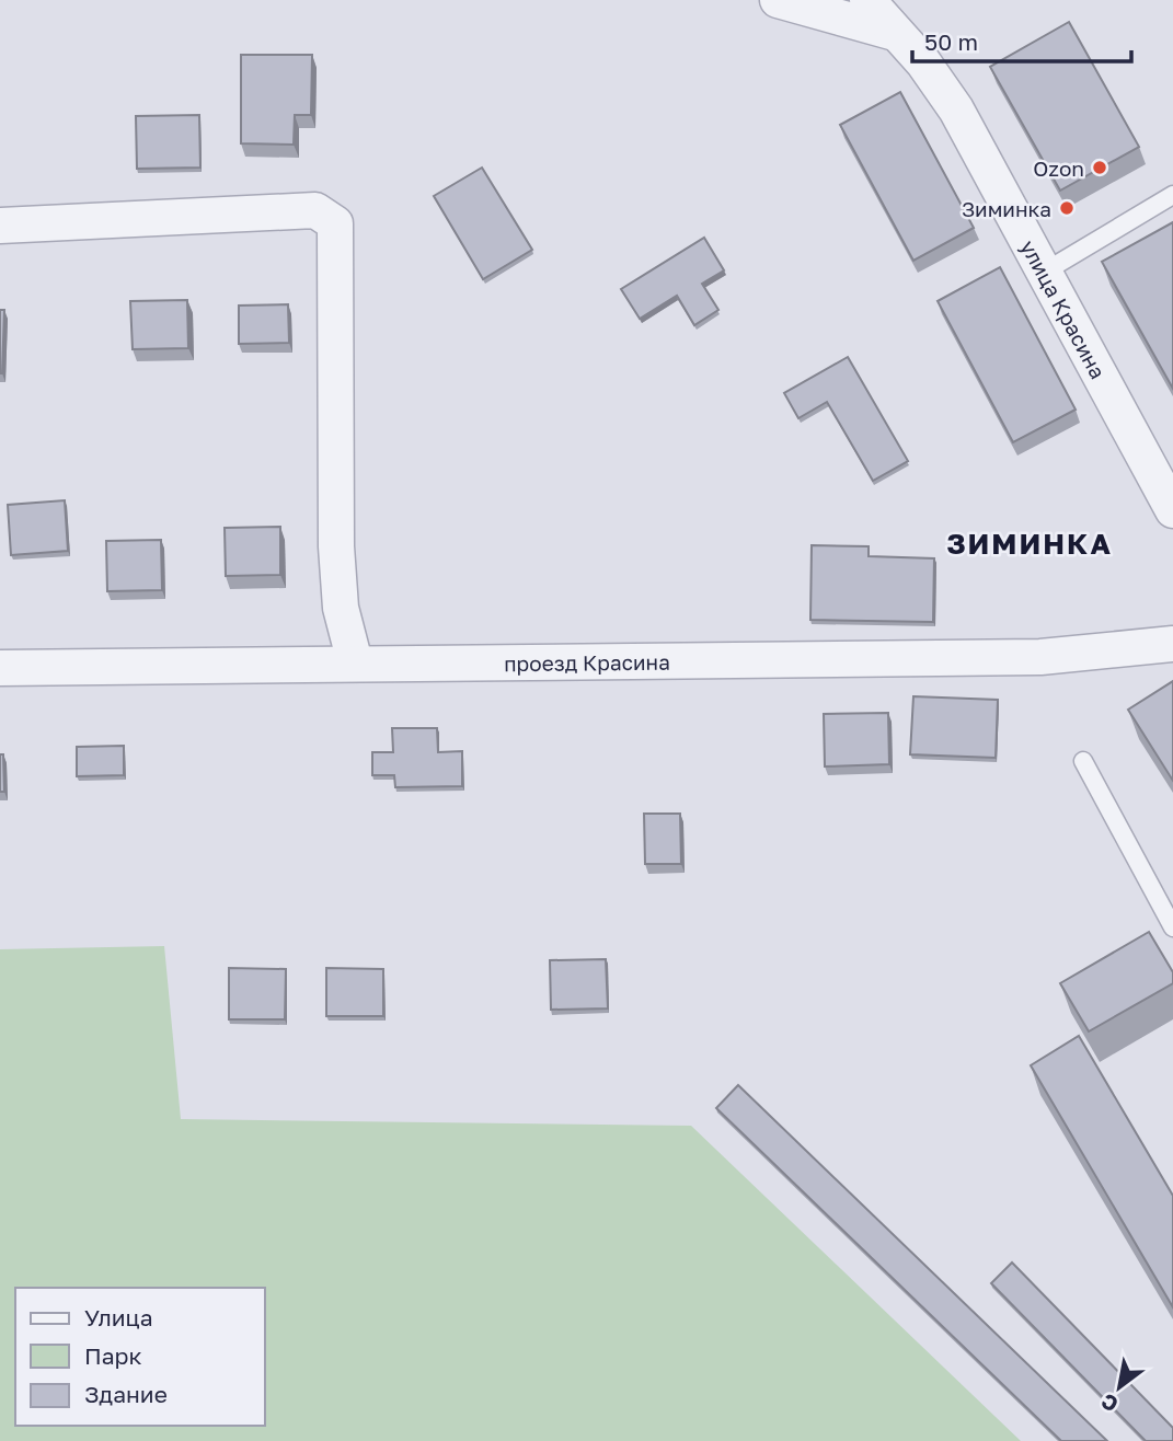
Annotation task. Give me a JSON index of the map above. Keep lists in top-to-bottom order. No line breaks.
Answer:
{"streets":{"street":["улица Красина","проезд Красина"]},"districts":["ЗИМИНКА"],"places":["Ozon","Зиминка"],"legend":["Улица","Парк","Здание"],"scale_bar":"50 m","north":"bottom left"}
